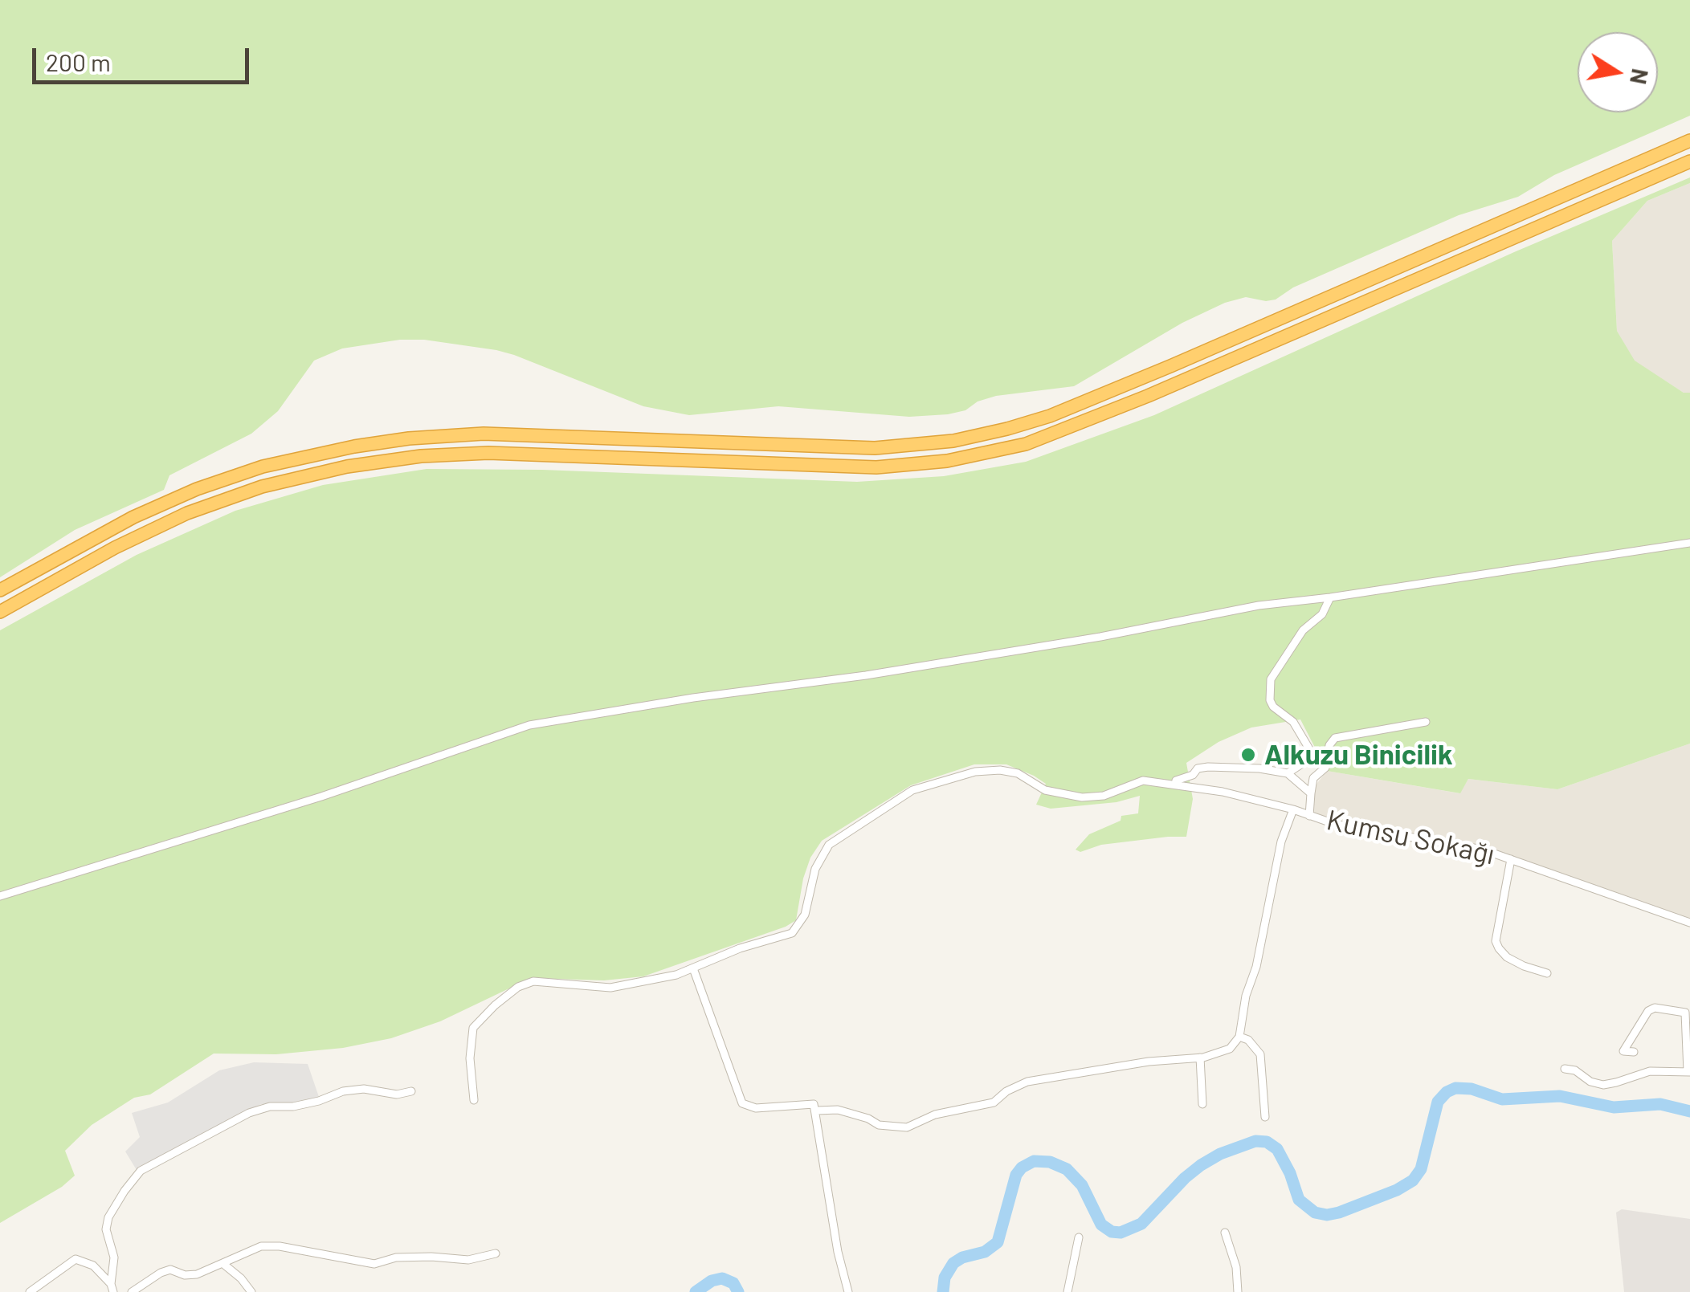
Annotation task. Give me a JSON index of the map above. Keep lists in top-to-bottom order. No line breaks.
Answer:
{"streets":{"street":["Kumsu Sokağı"]},"places":["Alkuzu Binicilik"],"scale_bar":"200 m","north":"right"}
